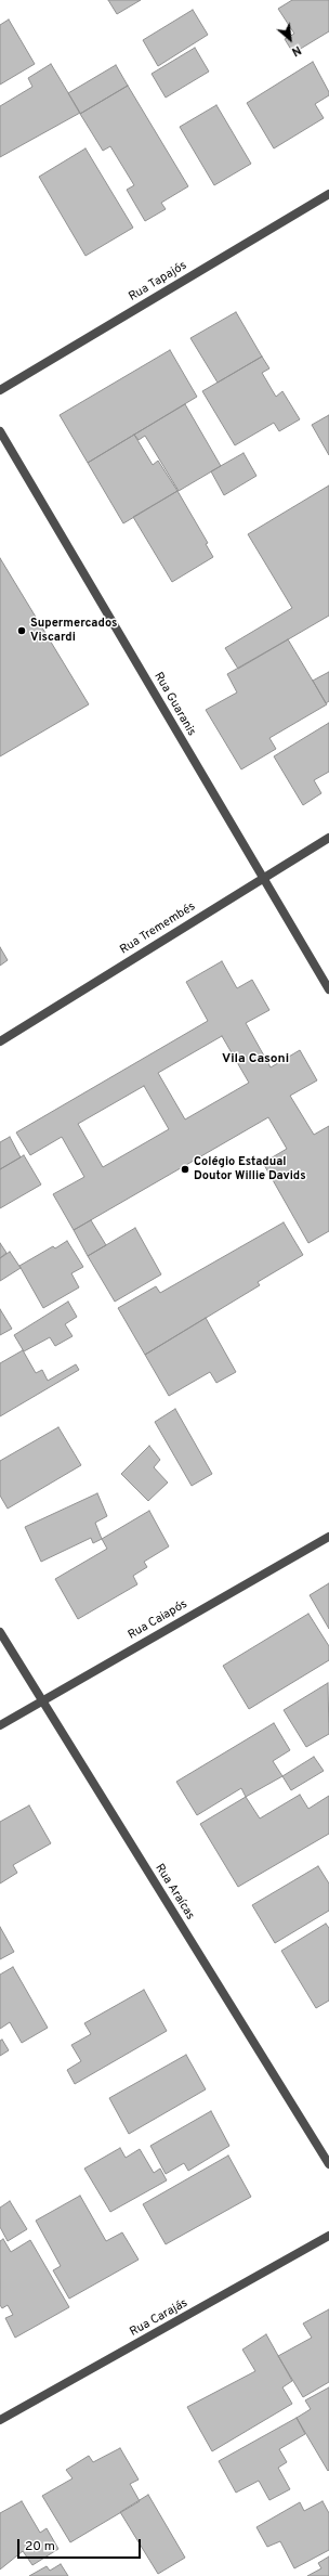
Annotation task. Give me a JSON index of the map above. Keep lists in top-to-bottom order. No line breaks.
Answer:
{"streets":{"street":["Rua Tapajós","Rua Guaranis","Rua Tremembés","Rua Caiapós","Rua Araícas","Rua Carajás"]},"crossings":[["Rua Guaranis","Rua Tremembés"],["Rua Caiapós","Rua Araícas"]],"districts":["Vila Casoni"],"places":["Supermercados Viscardi","Colégio Estadual Doutor Willie Davids"],"scale_bar":"20 m","north":"bottom right"}
